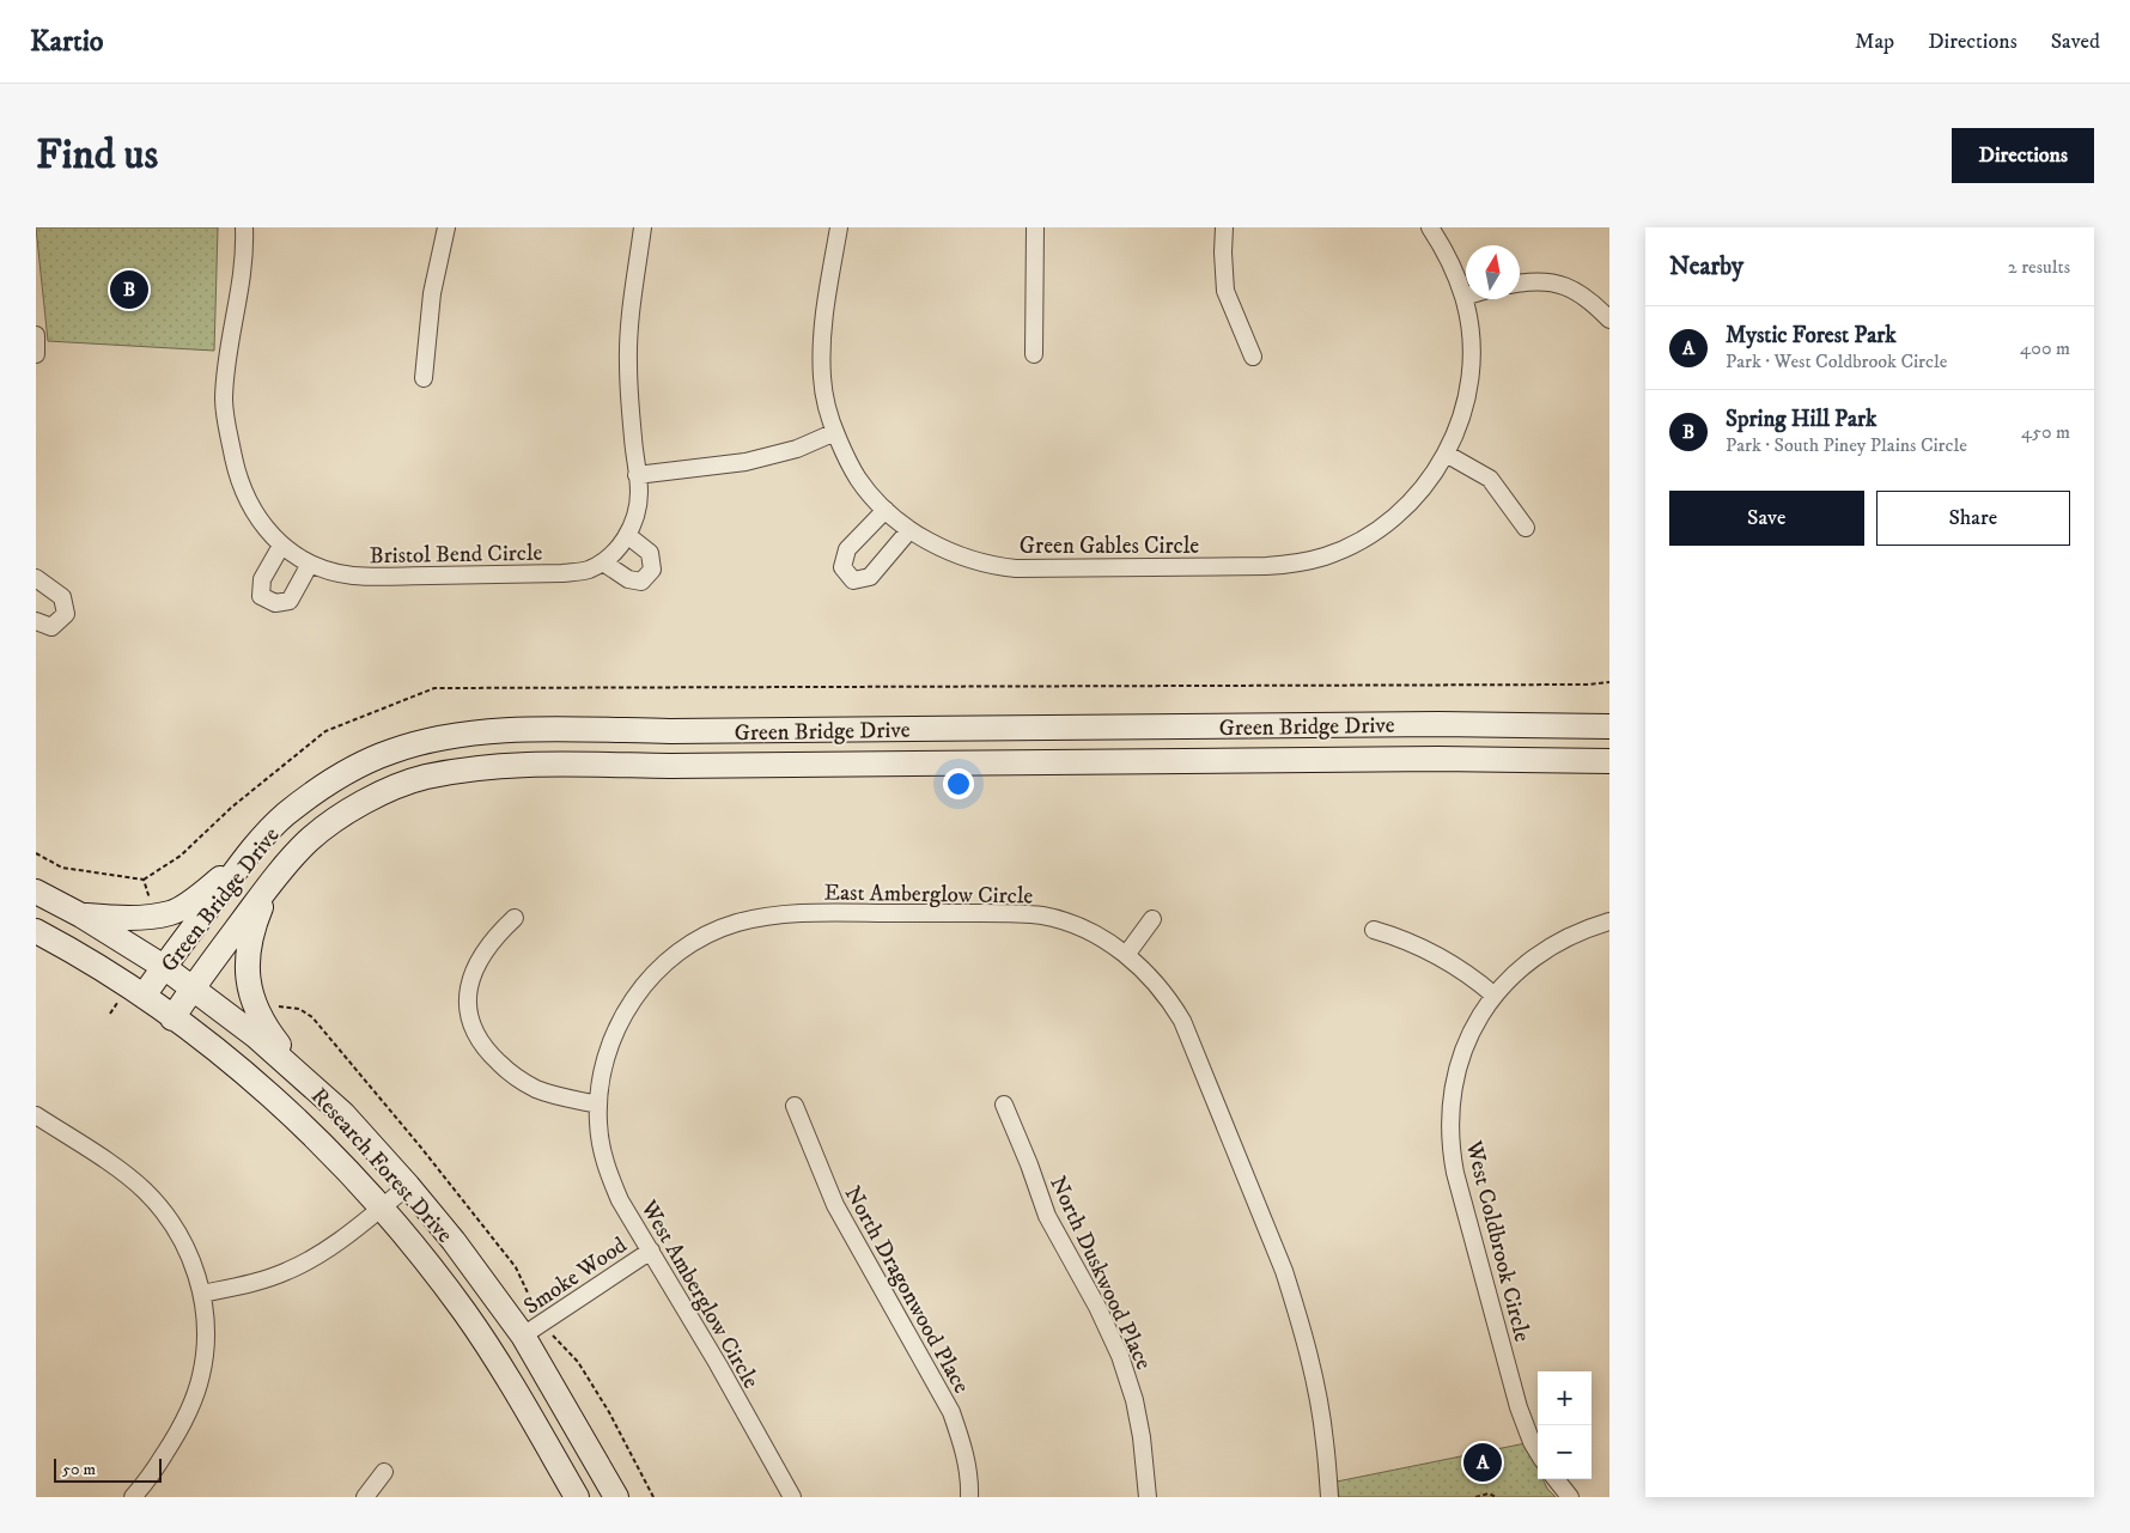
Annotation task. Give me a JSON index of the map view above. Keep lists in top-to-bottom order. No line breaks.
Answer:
{"streets":{"main road":["Green Bridge Drive","Research Forest Drive"],"street":["Green Gables Circle","Bristol Bend Circle","East Amberglow Circle","West Coldbrook Circle","North Duskwood Place","Smoke Wood","North Dragonwood Place","West Amberglow Circle"]},"crossings":[["Green Bridge Drive","Research Forest Drive"],["East Amberglow Circle","West Amberglow Circle"],["Research Forest Drive","Smoke Wood"],["Smoke Wood","West Amberglow Circle"]],"scale_bar":"50 m","north":"top","page":{"header":"Kartio","nav":["Map","Directions","Saved"],"buttons":["Directions",["Save","Share"]],"title":"Find us","heading":["Nearby","2 results"],"pins":["B","A"],"list":[{"mark":"A","name":"Mystic Forest Park","note":"Park · West Coldbrook Circle","value":"400 m"},{"mark":"B","name":"Spring Hill Park","note":"Park · South Piney Plains Circle","value":"450 m"}],"map_buttons":["+","−"],"scale":"50 m"}}
